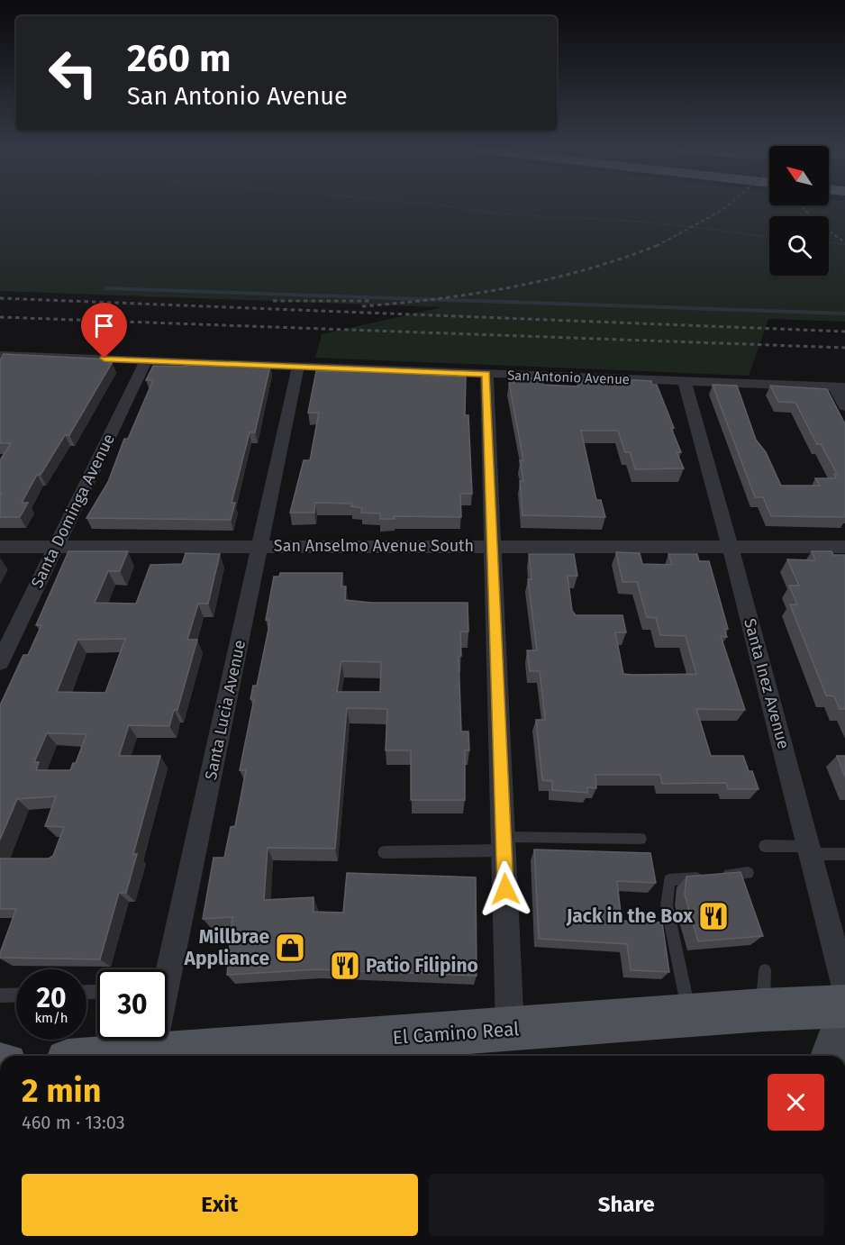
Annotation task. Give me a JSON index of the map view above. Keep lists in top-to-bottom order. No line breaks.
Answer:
{"streets":{"main road":["El Camino Real"],"street":["San Antonio Avenue","Santa Dominga Avenue","San Anselmo Avenue South","Santa Inez Avenue","Santa Lucia Avenue"]},"crossings":[["San Antonio Avenue","Santa Dominga Avenue"],["San Antonio Avenue","Santa Inez Avenue"],["San Antonio Avenue","Santa Lucia Avenue"],["Santa Dominga Avenue","San Anselmo Avenue South"],["San Anselmo Avenue South","Santa Inez Avenue"],["San Anselmo Avenue South","Santa Lucia Avenue"],["Santa Lucia Avenue","El Camino Real"]],"places":{"restaurant":["Jack in the Box","Patio Filipino"],"shop":["Millbrae Appliance"]},"north":"top left","page":{"turn":["260 m","San Antonio Avenue"],"speed":"20 km/h","limit":"30","heading":["2 min","460 m · 13:03"],"buttons":["Exit","Share"]}}
